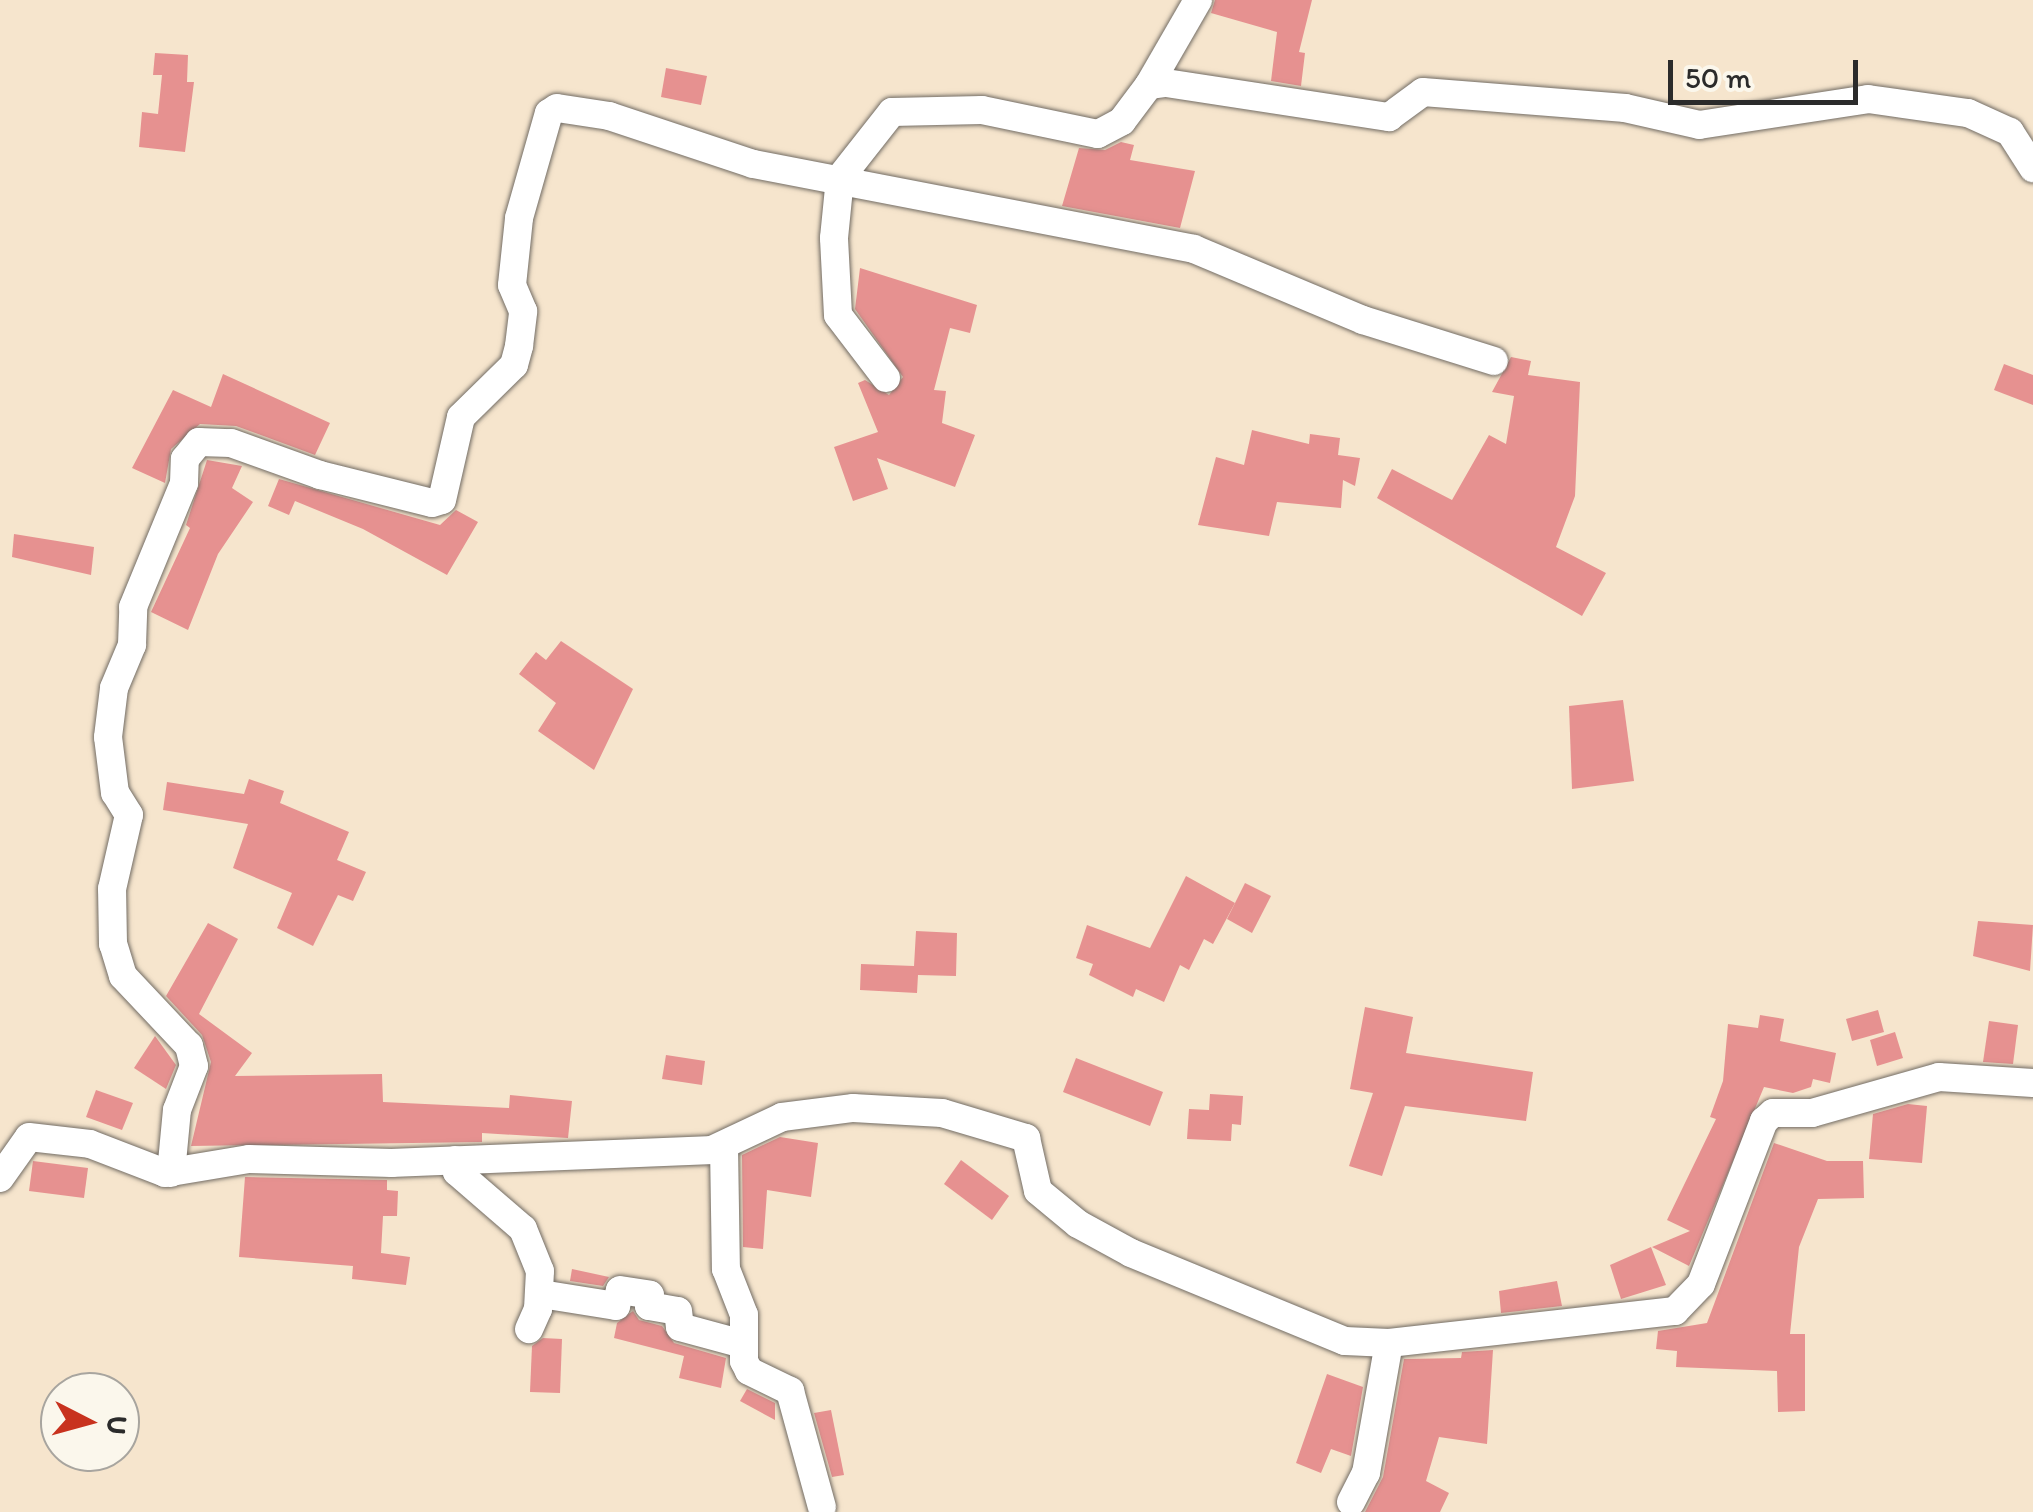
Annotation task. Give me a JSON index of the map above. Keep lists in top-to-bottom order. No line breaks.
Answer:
{"scale_bar":"50 m","north":"right"}
